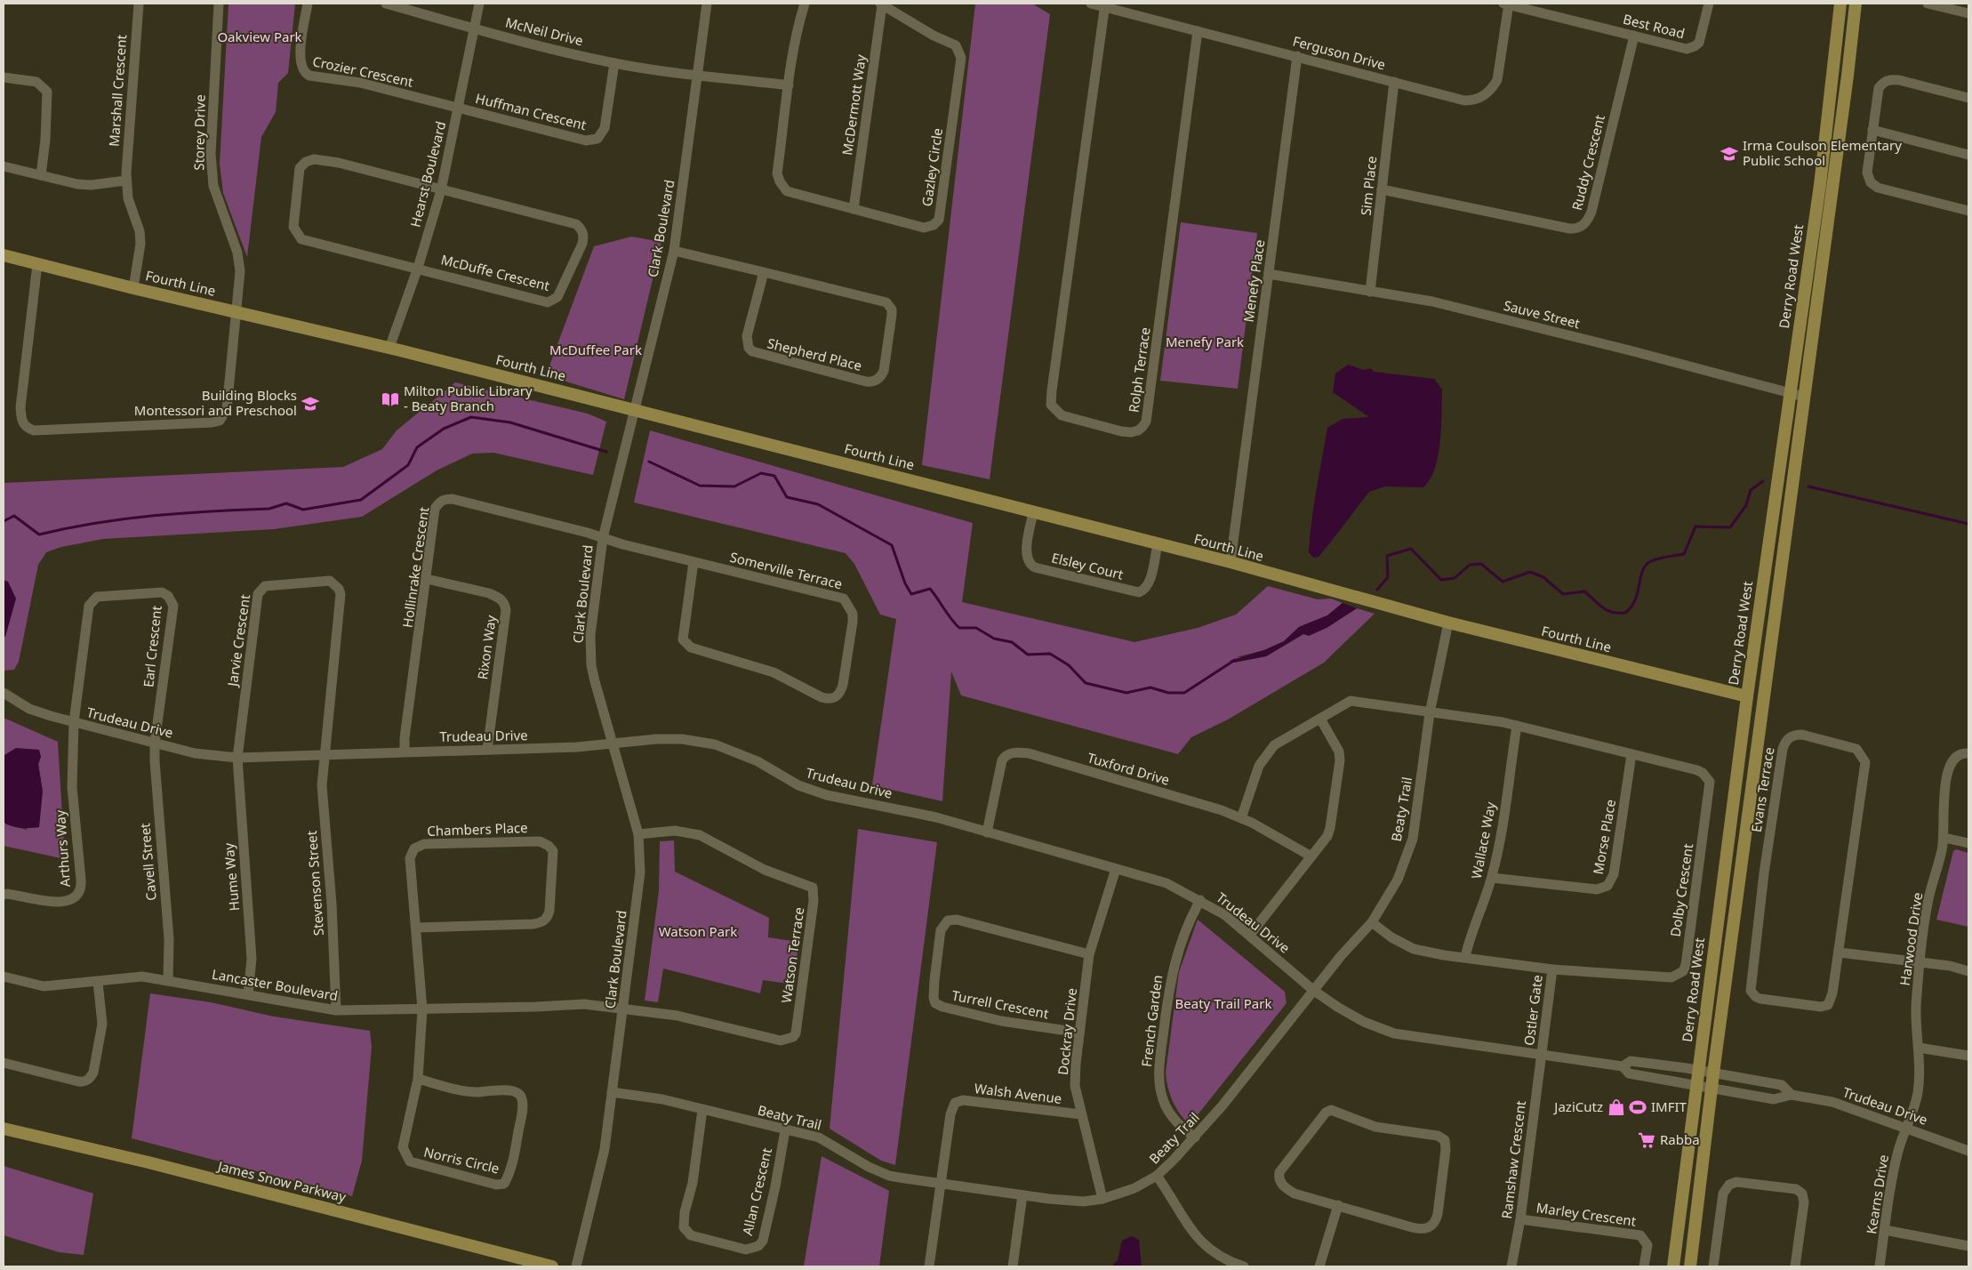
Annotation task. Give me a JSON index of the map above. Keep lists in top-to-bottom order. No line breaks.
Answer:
{"streets":{"main road":["Derry Road West","Fourth Line","James Snow Parkway"],"street":["Best Road","McNeil Drive","Ferguson Drive","Crozier Crescent","Marshall Crescent","McDermott Way","Huffman Crescent","Storey Drive","Ruddy Crescent","Gazley Circle","Hearst Boulevard","Sim Place","Clark Boulevard","McDuffe Crescent","Menefy Place","Sauve Street","Shepherd Place","Rolph Terrace","Elsley Court","Hollinrake Crescent","Somerville Terrace","Jarvie Crescent","Earl Crescent","Rixon Way","Trudeau Drive","Tuxford Drive","Evans Terrace","Beaty Trail","Chambers Place","Morse Place","Wallace Way","Arthurs Way","Cavell Street","Hume Way","Stevenson Street","Dolby Crescent","Harwood Drive","Watson Terrace","Lancaster Boulevard","Turrell Crescent","Ostler Gate","French Garden","Dockray Drive","Walsh Avenue","Ramshaw Crescent","Norris Circle","Allan Crescent","Kearns Drive","Marley Crescent"]},"crossings":[["Best Road","Ferguson Drive"],["Best Road","Ruddy Crescent"],["McNeil Drive","Huffman Crescent"],["McNeil Drive","Hearst Boulevard"],["McNeil Drive","Clark Boulevard"],["Ferguson Drive","Sim Place"],["Ferguson Drive","Menefy Place"],["Ferguson Drive","Rolph Terrace"],["Crozier Crescent","Huffman Crescent"],["Crozier Crescent","Hearst Boulevard"],["Marshall Crescent","Fourth Line"],["McDermott Way","Gazley Circle"],["Huffman Crescent","Hearst Boulevard"],["Storey Drive","Fourth Line"],["Ruddy Crescent","Sim Place"],["Hearst Boulevard","McDuffe Crescent"],["Hearst Boulevard","Fourth Line"],["Sim Place","Sauve Street"],["Clark Boulevard","Fourth Line"],["Clark Boulevard","Shepherd Place"],["Clark Boulevard","Hollinrake Crescent"],["Clark Boulevard","Somerville Terrace"],["Clark Boulevard","Trudeau Drive"],["Clark Boulevard","Beaty Trail"],["Clark Boulevard","Watson Terrace"],["Clark Boulevard","Lancaster Boulevard"],["Derry Road West","Fourth Line"],["Derry Road West","Sauve Street"],["Derry Road West","Trudeau Drive"],["Menefy Place","Fourth Line"],["Menefy Place","Sauve Street"],["Fourth Line","Elsley Court"],["Fourth Line","Beaty Trail"],["Hollinrake Crescent","Somerville Terrace"],["Hollinrake Crescent","Rixon Way"],["Hollinrake Crescent","Trudeau Drive"],["Jarvie Crescent","Trudeau Drive"],["Jarvie Crescent","Hume Way"],["Jarvie Crescent","Stevenson Street"],["Earl Crescent","Trudeau Drive"],["Earl Crescent","Arthurs Way"],["Earl Crescent","Cavell Street"],["Rixon Way","Trudeau Drive"],["Trudeau Drive","Tuxford Drive"],["Trudeau Drive","Beaty Trail"],["Trudeau Drive","Arthurs Way"],["Trudeau Drive","Cavell Street"],["Trudeau Drive","Hume Way"],["Trudeau Drive","Stevenson Street"],["Trudeau Drive","Harwood Drive"],["Trudeau Drive","Ostler Gate"],["Trudeau Drive","French Garden"],["Trudeau Drive","Dockray Drive"],["Trudeau Drive","Ramshaw Crescent"],["Trudeau Drive","Kearns Drive"],["Tuxford Drive","Dolby Crescent"],["Beaty Trail","Dolby Crescent"],["Beaty Trail","French Garden"],["Beaty Trail","Dockray Drive"],["Beaty Trail","Walsh Avenue"],["Beaty Trail","Allan Crescent"],["Chambers Place","Lancaster Boulevard"],["Chambers Place","Norris Circle"],["Morse Place","Wallace Way"],["Morse Place","Dolby Crescent"],["Wallace Way","Dolby Crescent"],["Cavell Street","Lancaster Boulevard"],["Hume Way","Lancaster Boulevard"],["Stevenson Street","Lancaster Boulevard"],["Dolby Crescent","Ostler Gate"],["Harwood Drive","Kearns Drive"],["Watson Terrace","Lancaster Boulevard"],["Lancaster Boulevard","Norris Circle"],["Turrell Crescent","Dockray Drive"],["Ostler Gate","Ramshaw Crescent"],["Dockray Drive","Walsh Avenue"],["Ramshaw Crescent","Marley Crescent"]],"parks":["Oakview Park","Menefy Park","McDuffee Park","Watson Park","Beaty Trail Park"],"places":{"school or university":["Irma Coulson Elementary Public School","Building Blocks Montessori and Preschool"],"library":["Milton Public Library - Beaty Branch"],"shop":["JaziCutz"],"sports":["IMFIT"],"supermarket":["Rabba"]}}
